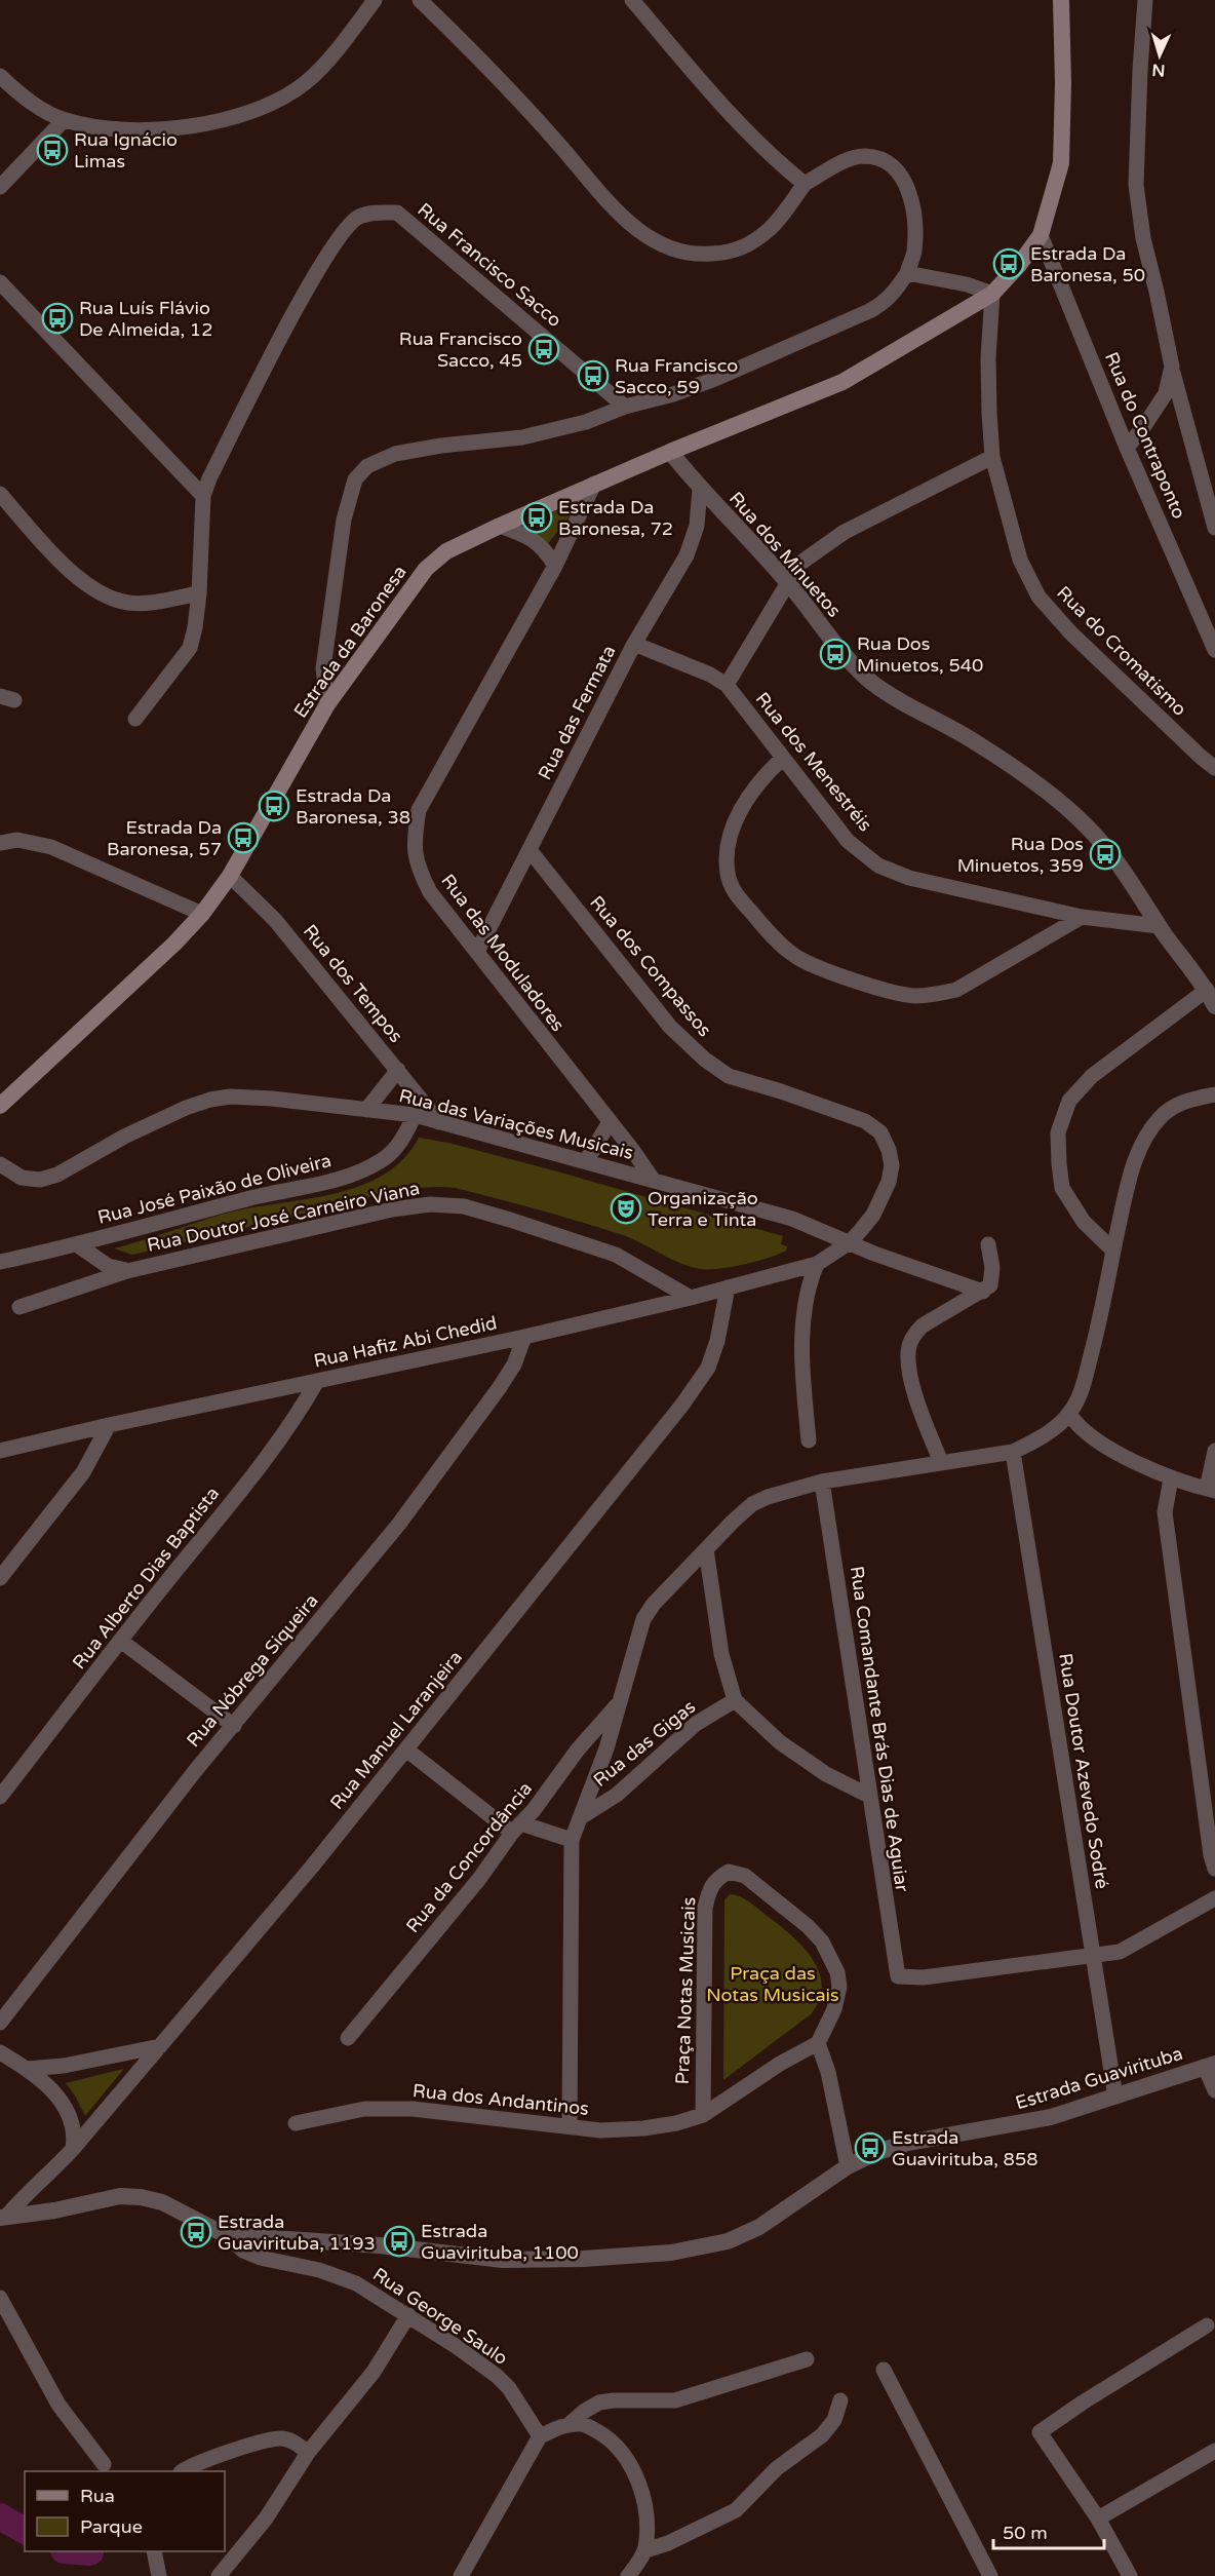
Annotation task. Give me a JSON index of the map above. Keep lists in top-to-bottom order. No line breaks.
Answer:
{"streets":{"main road":["Estrada da Baronesa"],"street":["Rua Francisco Sacco","Rua do Contraponto","Rua dos Minuetos","Rua do Cromatismo","Rua das Fermata","Rua dos Menestréis","Rua das Moduladores","Rua dos Compassos","Rua dos Tempos","Rua das Variações Musicais","Rua José Paixão de Oliveira","Rua Doutor José Carneiro Viana","Rua Hafiz Abi Chedid","Rua Alberto Dias Baptista","Rua Nóbrega Siqueira","Rua Comandante Brás Dias de Aguiar","Rua Manuel Laranjeira","Rua das Gigas","Rua Doutor Azevedo Sodré","Rua da Concordância","Praça Notas Musicais","Estrada Guavirituba","Rua dos Andantinos","Rua George Saulo"]},"crossings":[["Rua do Contraponto","Estrada da Baronesa"],["Rua dos Minuetos","Estrada da Baronesa"],["Rua dos Minuetos","Rua das Fermata"],["Rua dos Minuetos","Rua dos Menestréis"],["Estrada da Baronesa","Rua do Cromatismo"],["Estrada da Baronesa","Rua das Moduladores"],["Estrada da Baronesa","Rua dos Tempos"],["Rua das Fermata","Rua dos Menestréis"],["Rua das Fermata","Rua das Moduladores"],["Rua das Fermata","Rua dos Compassos"],["Rua das Moduladores","Rua das Variações Musicais"],["Rua dos Compassos","Rua das Variações Musicais"],["Rua dos Compassos","Rua Hafiz Abi Chedid"],["Rua dos Tempos","Rua das Variações Musicais"],["Rua das Variações Musicais","Rua José Paixão de Oliveira"],["Rua Doutor José Carneiro Viana","Rua Hafiz Abi Chedid"],["Rua Hafiz Abi Chedid","Rua Alberto Dias Baptista"],["Rua Hafiz Abi Chedid","Rua Nóbrega Siqueira"],["Rua Hafiz Abi Chedid","Rua Manuel Laranjeira"],["Rua Comandante Brás Dias de Aguiar","Rua Doutor Azevedo Sodré"],["Rua Manuel Laranjeira","Estrada Guavirituba"],["Rua Doutor Azevedo Sodré","Estrada Guavirituba"],["Praça Notas Musicais","Rua dos Andantinos"],["Estrada Guavirituba","Rua George Saulo"]],"parks":["Praça das Notas Musicais"],"places":{"bus stop":["Rua Ignácio Limas","Estrada Da Baronesa, 50","Rua Luís Flávio De Almeida, 12","Rua Francisco Sacco, 45","Rua Francisco Sacco, 59","Estrada Da Baronesa, 72","Rua Dos Minuetos, 540","Estrada Da Baronesa, 38","Estrada Da Baronesa, 57","Rua Dos Minuetos, 359","Estrada Guavirituba, 858","Estrada Guavirituba, 1193","Estrada Guavirituba, 1100"],"theatre":["Organização Terra e Tinta"]},"legend":["Rua","Parque"],"scale_bar":"50 m","north":"bottom"}
